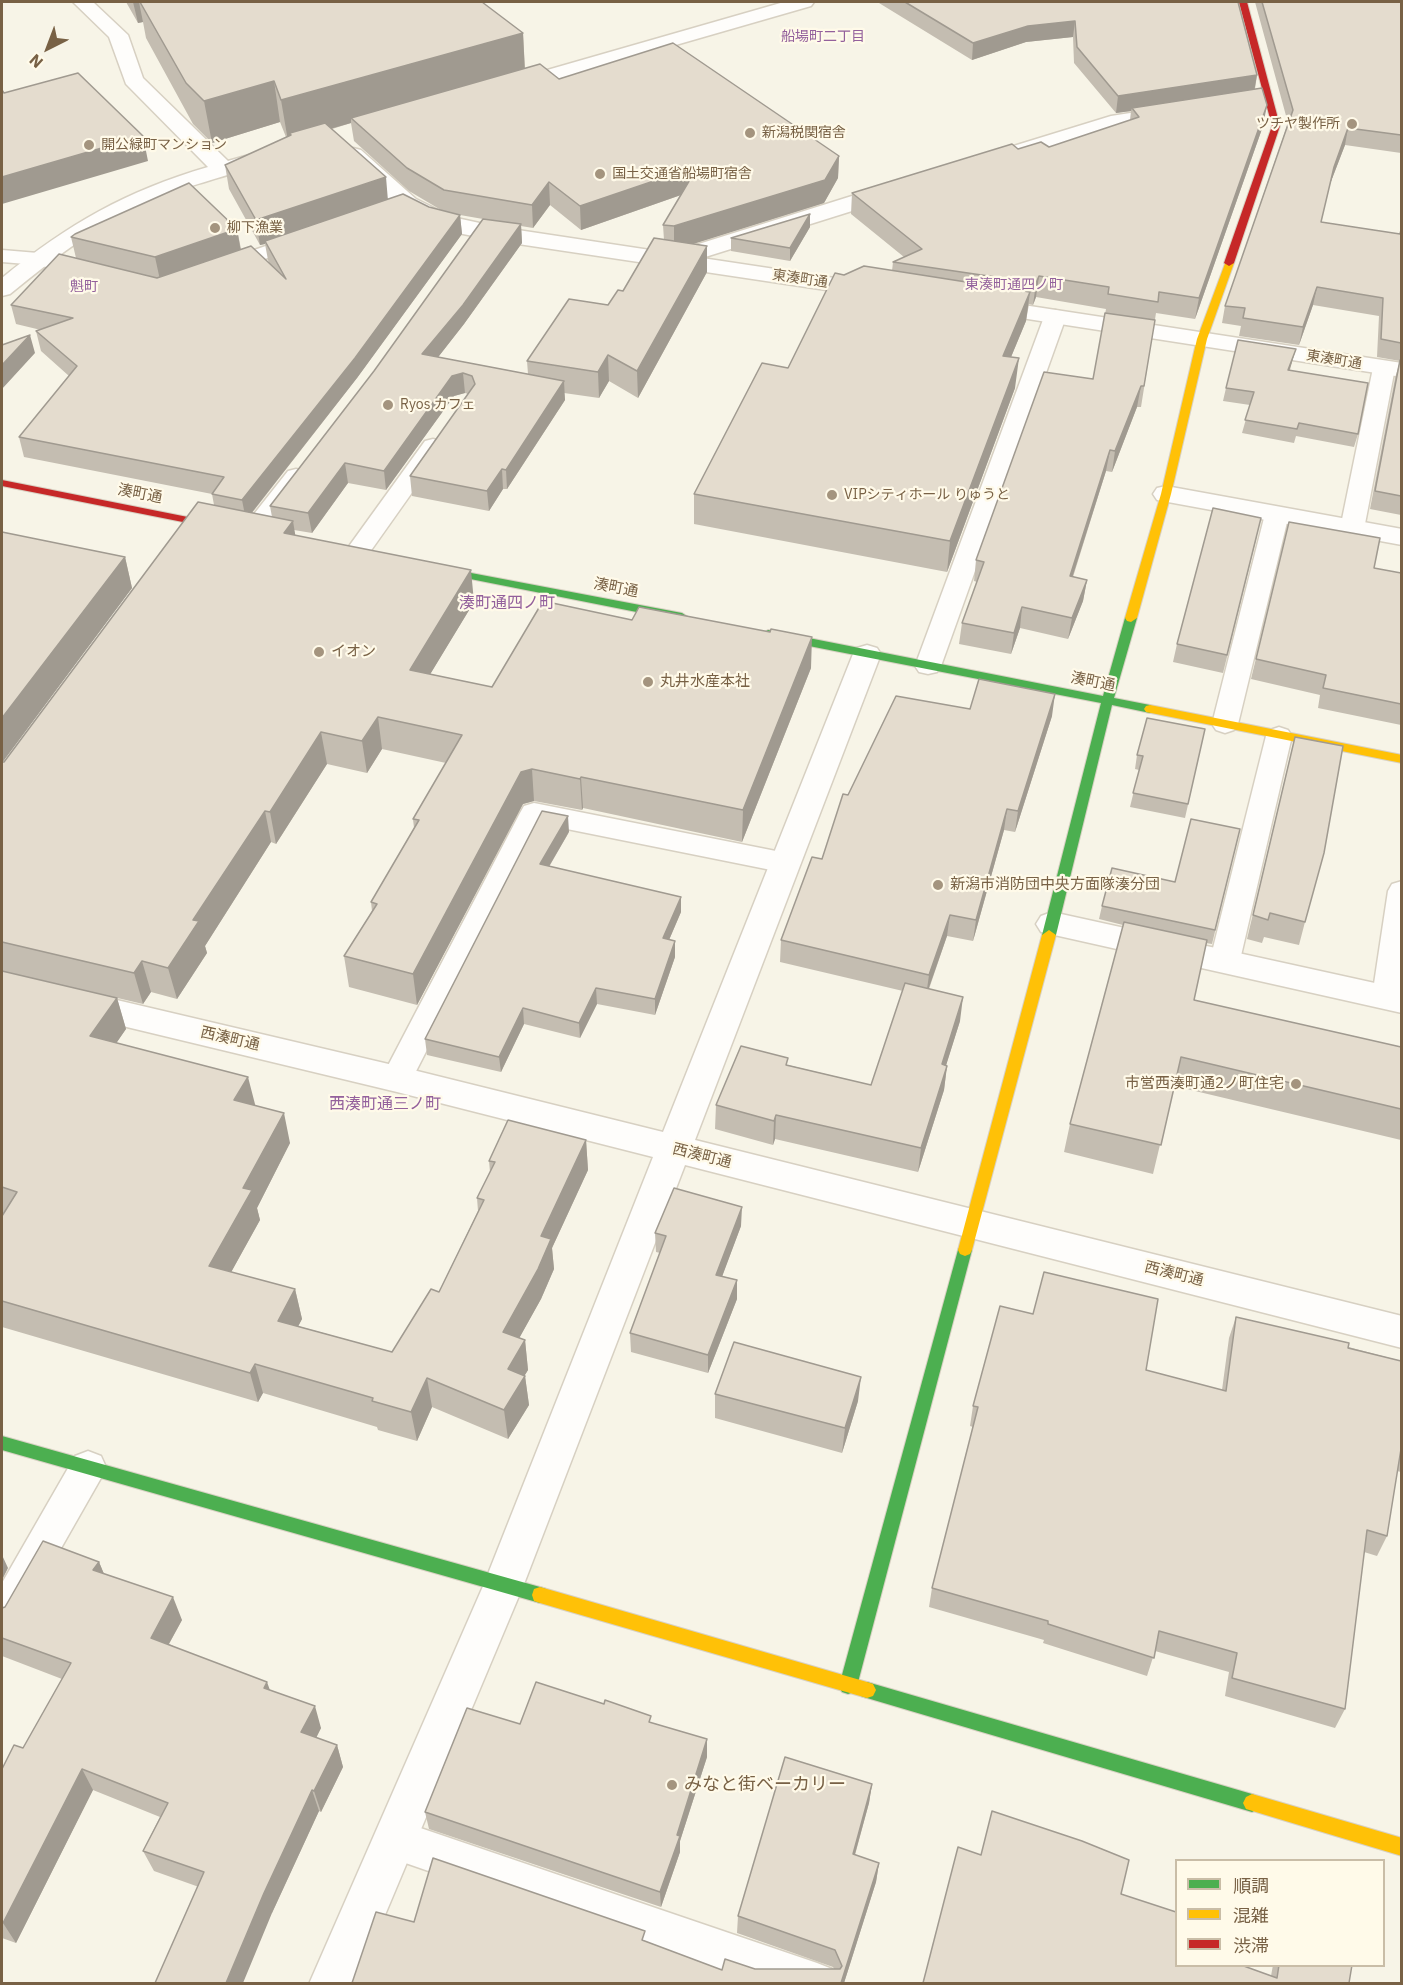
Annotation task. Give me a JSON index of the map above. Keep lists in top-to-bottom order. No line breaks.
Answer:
{"streets":{"street":["東湊町通","湊町通","西湊町通"]},"districts":["船場町二丁目","東湊町通四ノ町","魁町","湊町通四ノ町","西湊町通三ノ町"],"places":["ツチヤ製作所","新潟税関宿舎","開公緑町マンション","国土交通省船場町宿舎","柳下漁業","Ryos カフェ","VIPシティホール りゅうと","イオン","丸井水産本社","新潟市消防団中央方面隊湊分団","市営西湊町通2ノ町住宅","みなと街ベーカリー"],"legend":["順調","混雑","渋滞"],"north":"bottom left"}
